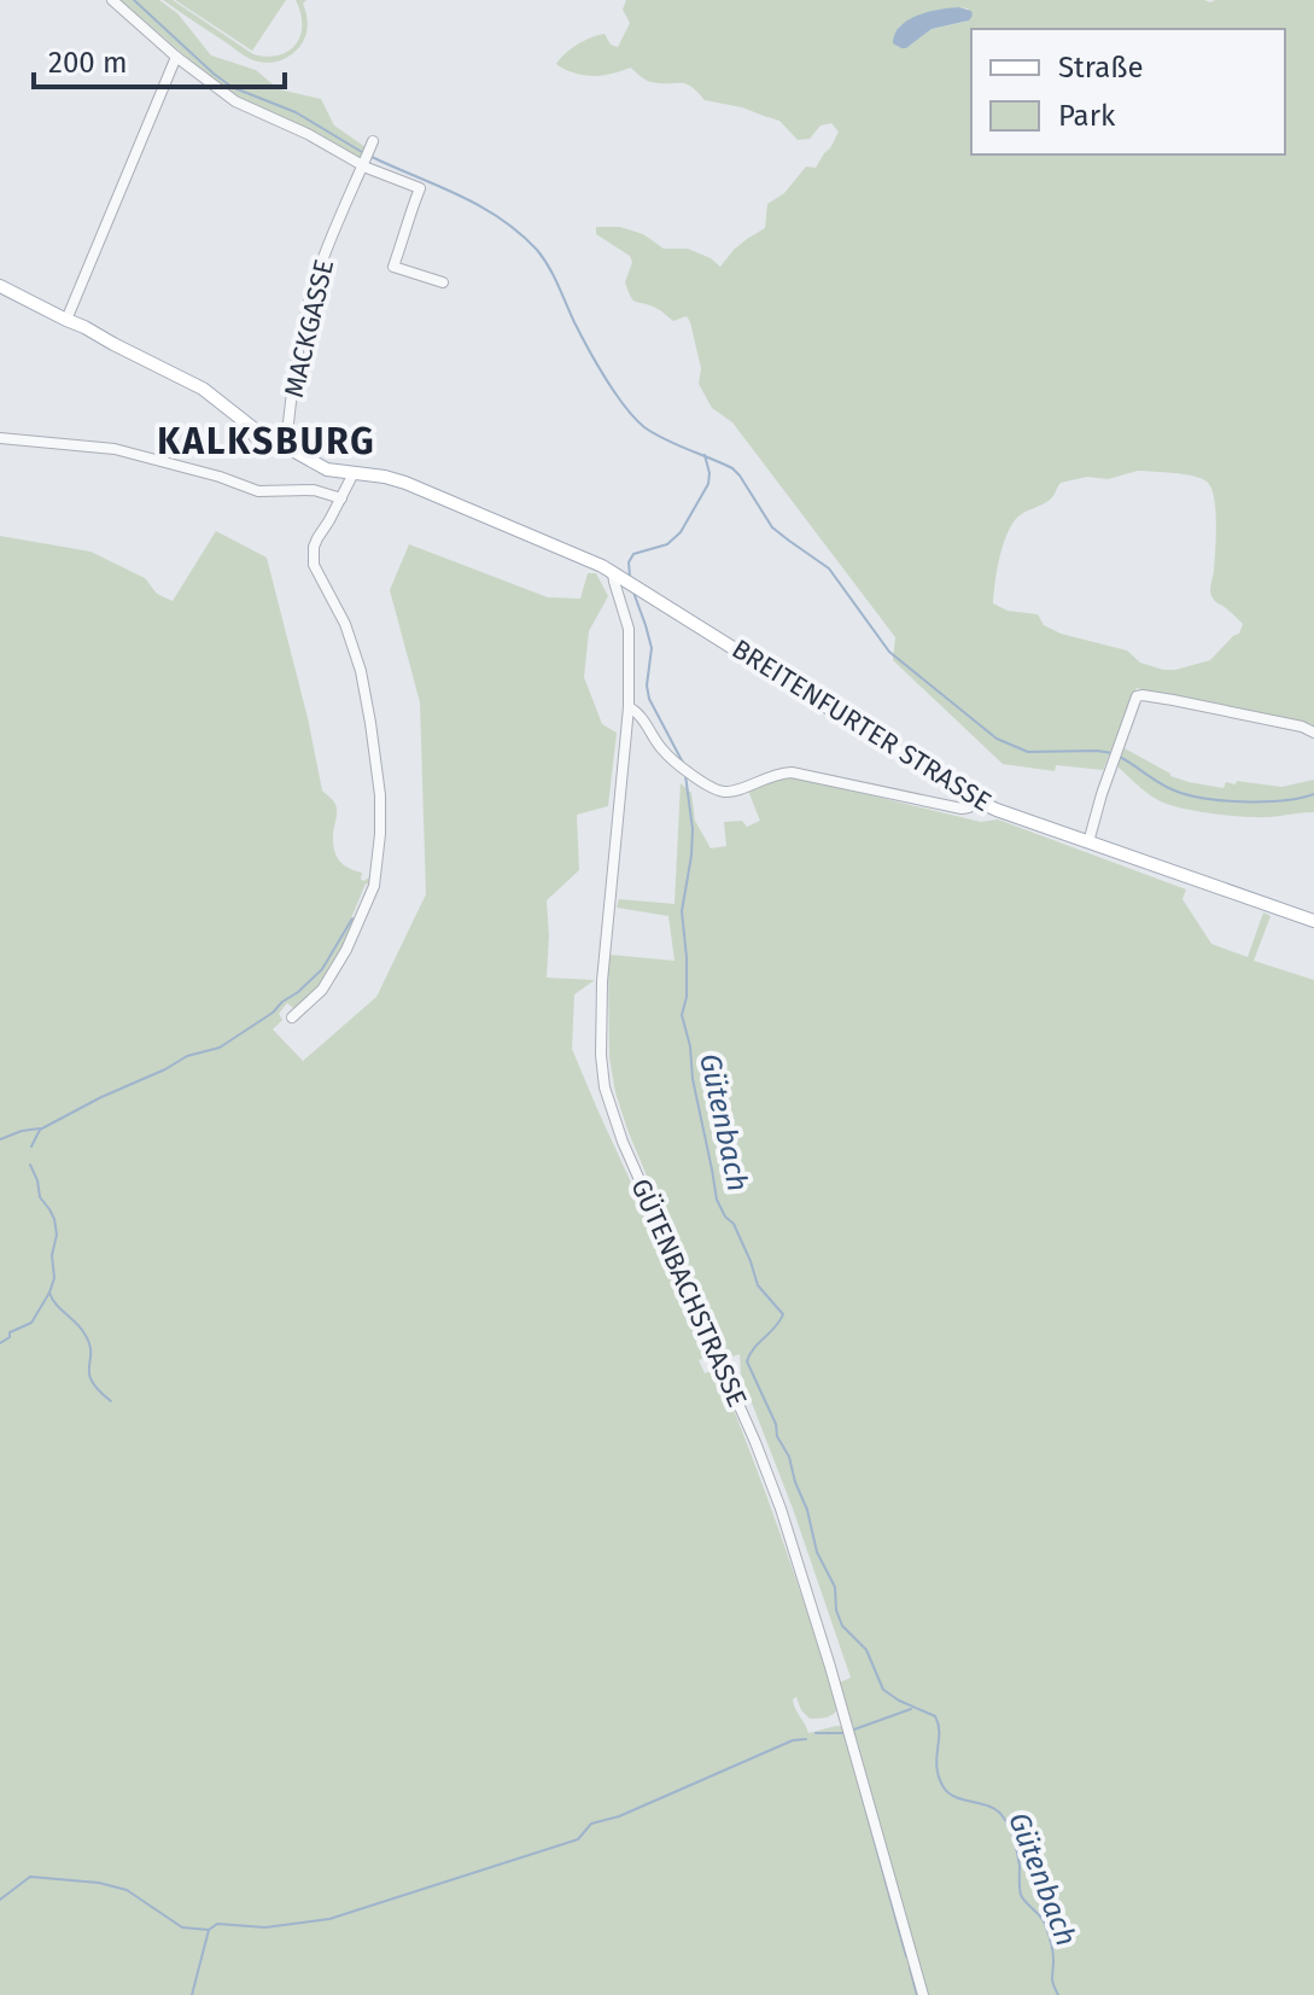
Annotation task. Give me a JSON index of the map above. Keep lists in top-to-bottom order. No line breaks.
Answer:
{"streets":{"main road":["BREITENFURTER STRASSE"],"street":["MACKGASSE","GÜTENBACHSTRASSE"]},"crossings":[["BREITENFURTER STRASSE","GÜTENBACHSTRASSE"]],"districts":["KALKSBURG"],"water":["Gütenbach"],"legend":["Straße","Park"],"scale_bar":"200 m"}
